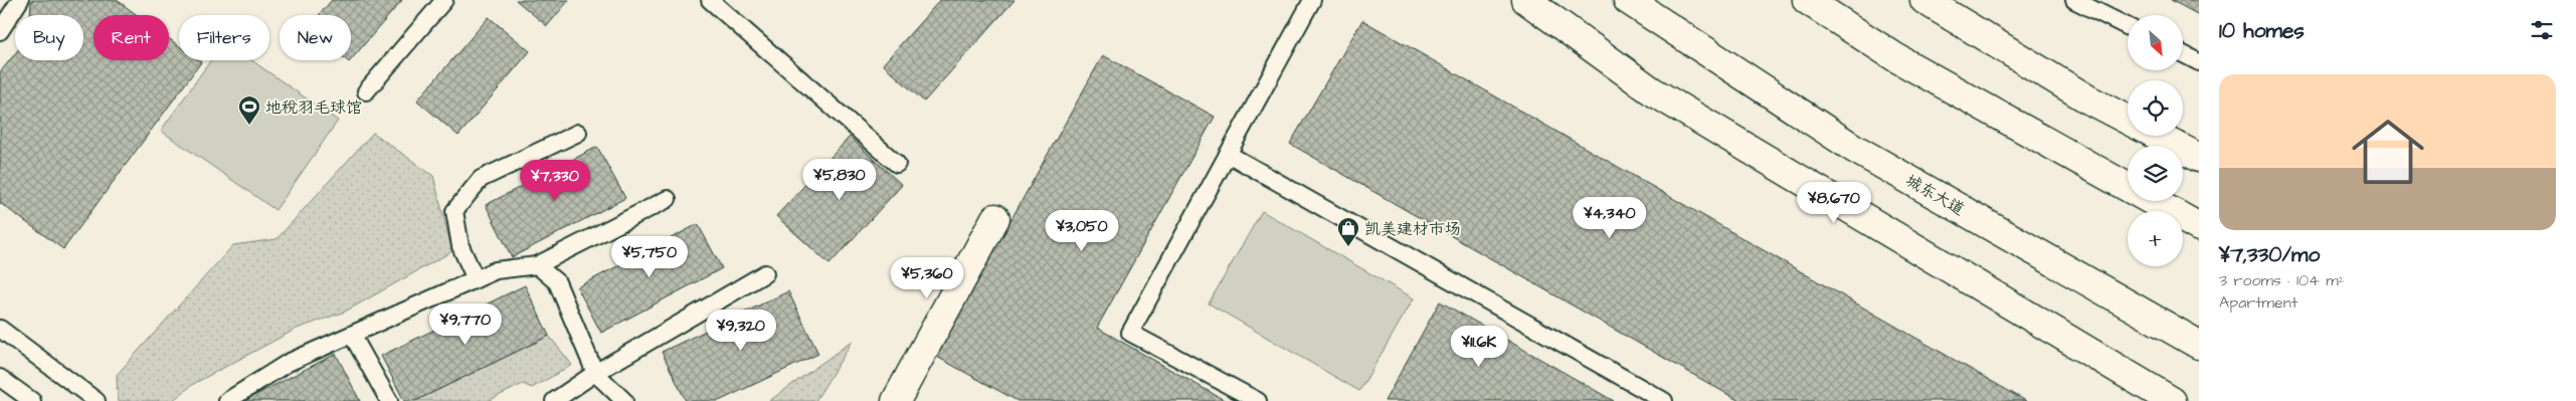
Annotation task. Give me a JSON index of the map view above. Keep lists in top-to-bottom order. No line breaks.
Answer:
{"streets":{"street":["城东大道"]},"places":{"sports":["地税羽毛球馆"],"shop":["凯美建材市场"]},"north":"bottom right","page":{"heading":"10 homes","map_buttons":"+","chip":["Buy","Rent","Filters","New"],"list":[{"name":"¥7,330/mo","note":"3 rooms · 104 m² · Apartment"}],"price":["¥5,830","¥7,330","¥8,670","¥4,340","¥3,050","¥5,750","¥5,360","¥9,770","¥9,320","¥11.6K"]}}
